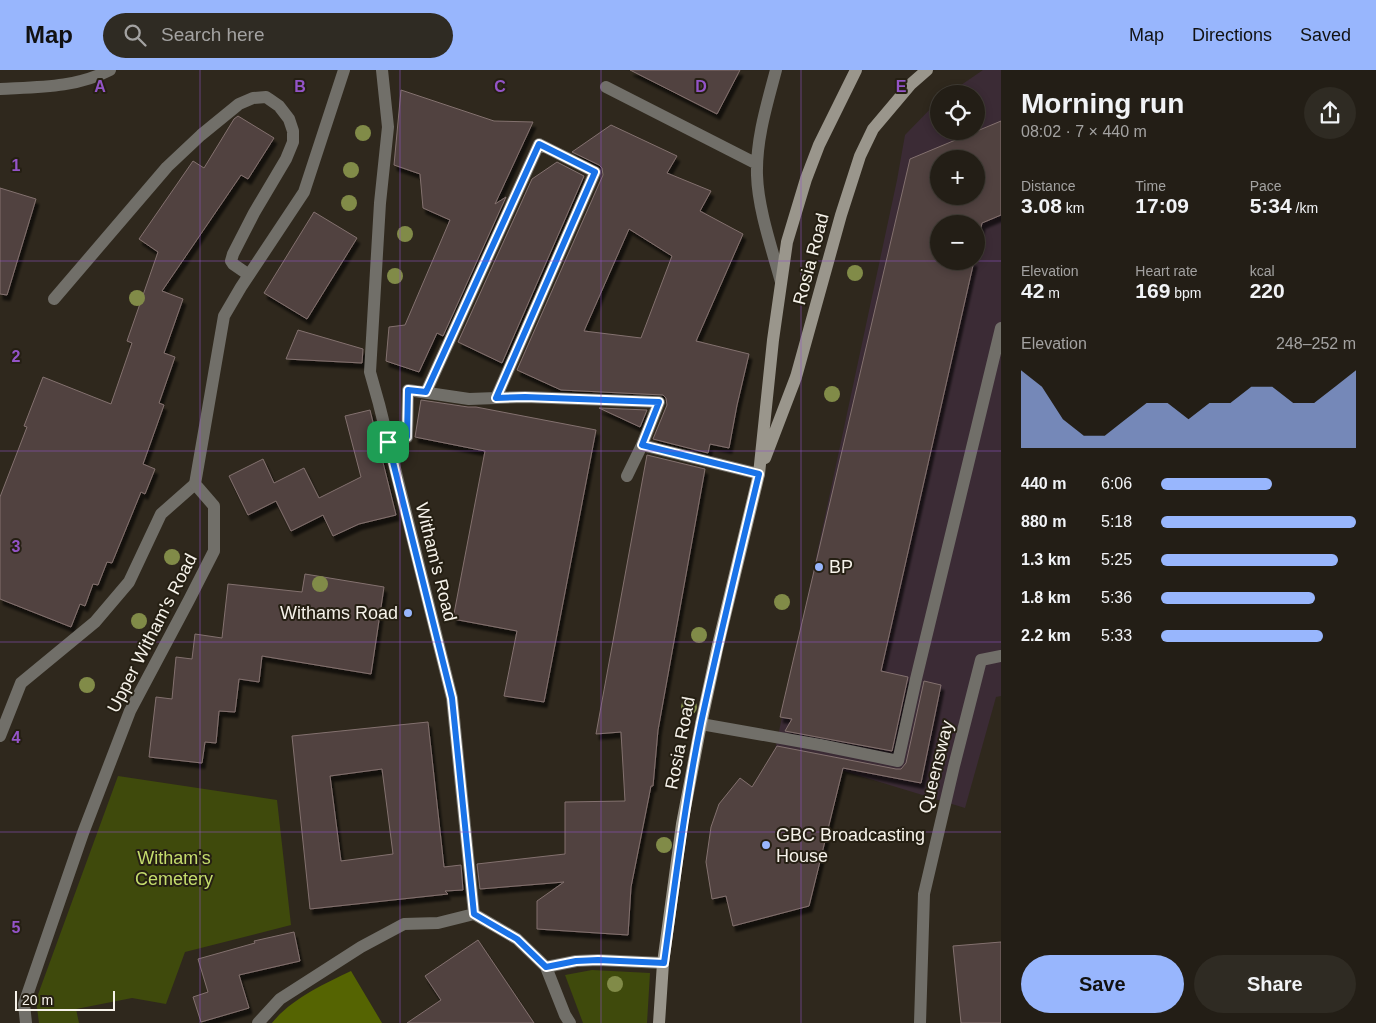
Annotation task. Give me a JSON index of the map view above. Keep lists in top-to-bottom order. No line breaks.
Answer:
{"streets":{"main road":["Rosia Road"],"street":["Witham's Road","Upper Witham's Road","Queensway"]},"parks":["Witham's Cemetery"],"places":["BP","Withams Road","GBC Broadcasting House"],"scale_bar":"20 m","page":{"header":"Map","search":"Search here","nav":["Map","Directions","Saved"],"heading":["Morning run","08:02 · 7 × 440 m"],"map_buttons":["+","−"],"stats":[["Distance","3.08 km"],["Time","17:09"],["Pace","5:34 /km"],["Elevation","42 m"],["Heart rate","169 bpm"],["kcal","220"]],"chart":["Elevation","248–252 m"],"list":[{"name":"440 m","note":"6:06"},{"name":"880 m","note":"5:18"},{"name":"1.3 km","note":"5:25"},{"name":"1.8 km","note":"5:36"},{"name":"2.2 km","note":"5:33"}],"buttons":["Save","Share"],"scale":"20 m"},"grid":{"columns":["A","B","C","D","E"],"rows":["1","2","3","4","5"]}}
